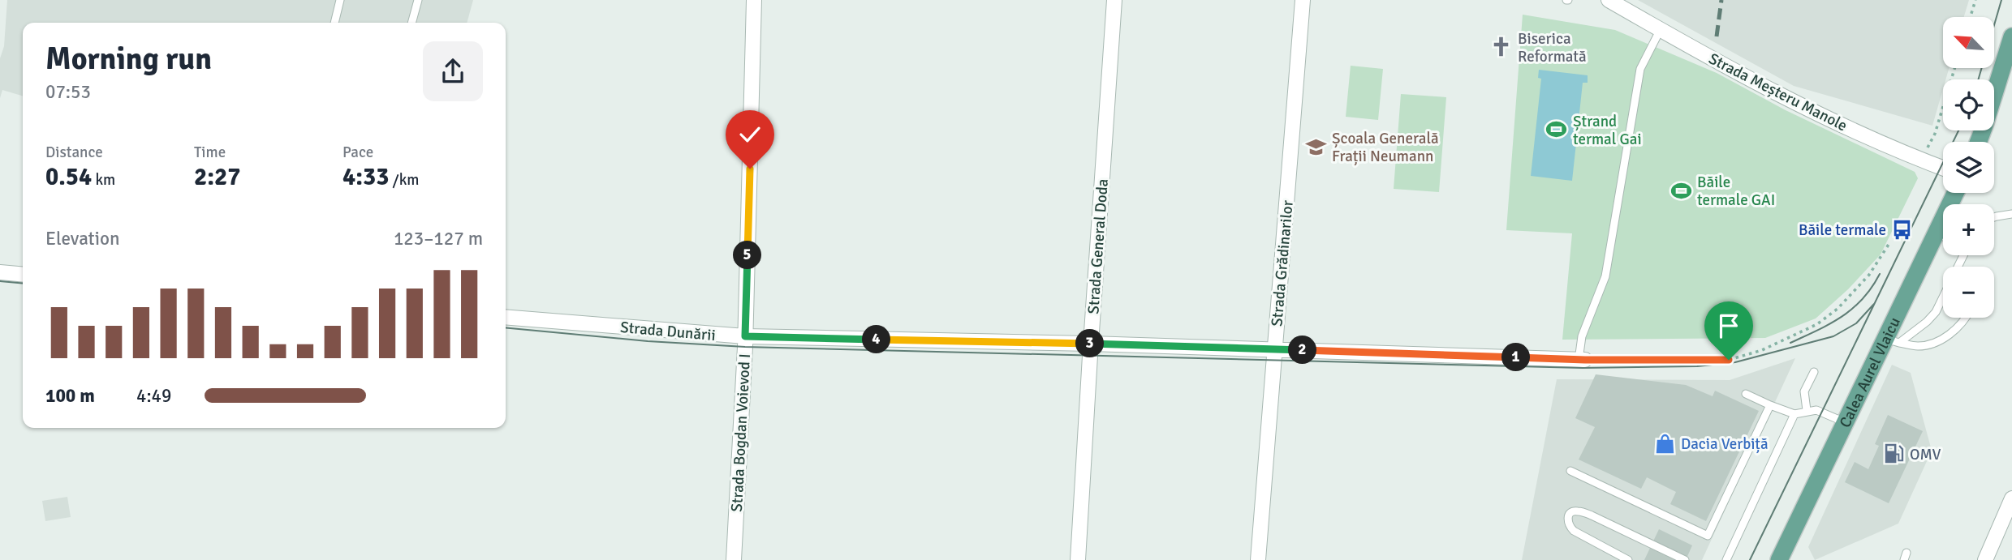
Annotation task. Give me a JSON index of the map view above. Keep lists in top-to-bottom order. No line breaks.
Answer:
{"streets":{"main road":["Calea Aurel Vlaicu"],"street":["Strada Meșteru Manole","Strada General Doda","Strada Grădinarilor","Strada Dunării","Strada Bogdan Voievod I"]},"crossings":[["Strada General Doda","Strada Dunării"],["Strada Grădinarilor","Strada Dunării"],["Strada Dunării","Strada Bogdan Voievod I"]],"places":{"church":["Biserica Reformată"],"sports":["Ștrand termal Gai","Băile termale GAI"],"school or university":["Școala Generală Frații Neumann"],"bus stop":["Băile termale"],"shop":["Dacia Verbiță"],"fuel station":["OMV"]},"north":"top left","page":{"map_buttons":["+","−"],"heading":["Morning run","07:53"],"stats":[["Distance","0.54 km"],["Time","2:27"],["Pace","4:33 /km"]],"chart":["Elevation","123–127 m"],"pins":["5","4","3","2","1"],"list":[{"name":"100 m","note":"4:49"}]}}
